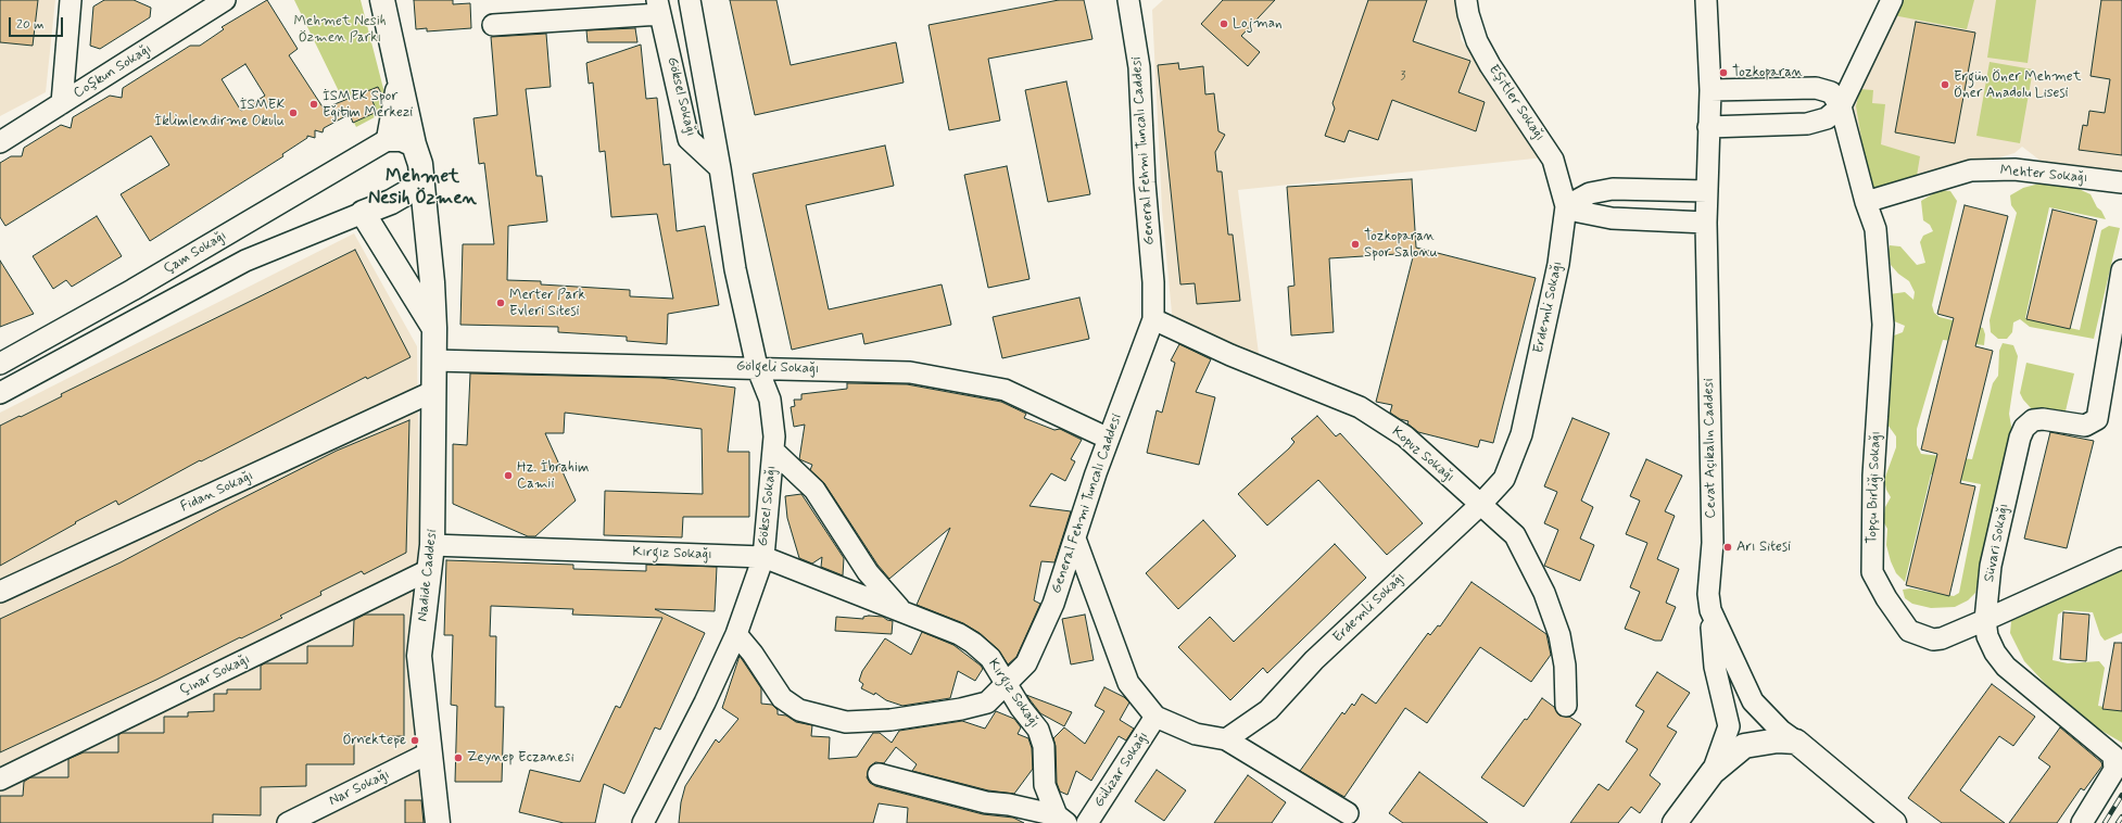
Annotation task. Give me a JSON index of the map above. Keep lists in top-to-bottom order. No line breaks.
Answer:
{"streets":{"main road":["Cevat Açıkalın Caddesi","Nadide Caddesi"],"street":["Coşkun Sokağı","Göksel Sokağı","Eşitler Sokağı","General Fehmi Tuncalı Caddesi","Mehter Sokağı","Çam Sokağı","Erdemli Sokağı","Gölgeli Sokağı","Kopuz Sokağı","Topçu Birliği Sokağı","Fidan Sokağı","Süvari Sokağı","Kırgız Sokağı","Çınar Sokağı","Gülizar Sokağı","Nar Sokağı"]},"crossings":[["Göksel Sokağı","General Fehmi Tuncalı Caddesi"],["Göksel Sokağı","Gölgeli Sokağı"],["Göksel Sokağı","Kırgız Sokağı"],["Eşitler Sokağı","Erdemli Sokağı"],["General Fehmi Tuncalı Caddesi","Gölgeli Sokağı"],["General Fehmi Tuncalı Caddesi","Kopuz Sokağı"],["General Fehmi Tuncalı Caddesi","Kırgız Sokağı"],["Mehter Sokağı","Topçu Birliği Sokağı"],["Erdemli Sokağı","Kopuz Sokağı"],["Gölgeli Sokağı","Nadide Caddesi"],["Cevat Açıkalın Caddesi","Topçu Birliği Sokağı"],["Topçu Birliği Sokağı","Süvari Sokağı"],["Fidan Sokağı","Nadide Caddesi"],["Kırgız Sokağı","Nadide Caddesi"],["Nadide Caddesi","Çınar Sokağı"],["Nadide Caddesi","Nar Sokağı"]],"districts":["Mehmet Nesih Özmen"],"parks":["Mehmet Nesih Özmen Parkı"],"places":["Lojman","Tozkoparan","Ergün Öner Mehmet Öner Anadolu Lisesi","İSMEK Spor Eğitim Merkezi","İSMEK İklimlendirme Okulu","Tozkoparan Spor Salonu","Merter Park Evleri Sitesi","Hz. İbrahim Camii","Arı Sitesi","Örnektepe","Zeynep Eczanesi"],"house_numbers":["3"],"scale_bar":"20 m"}
